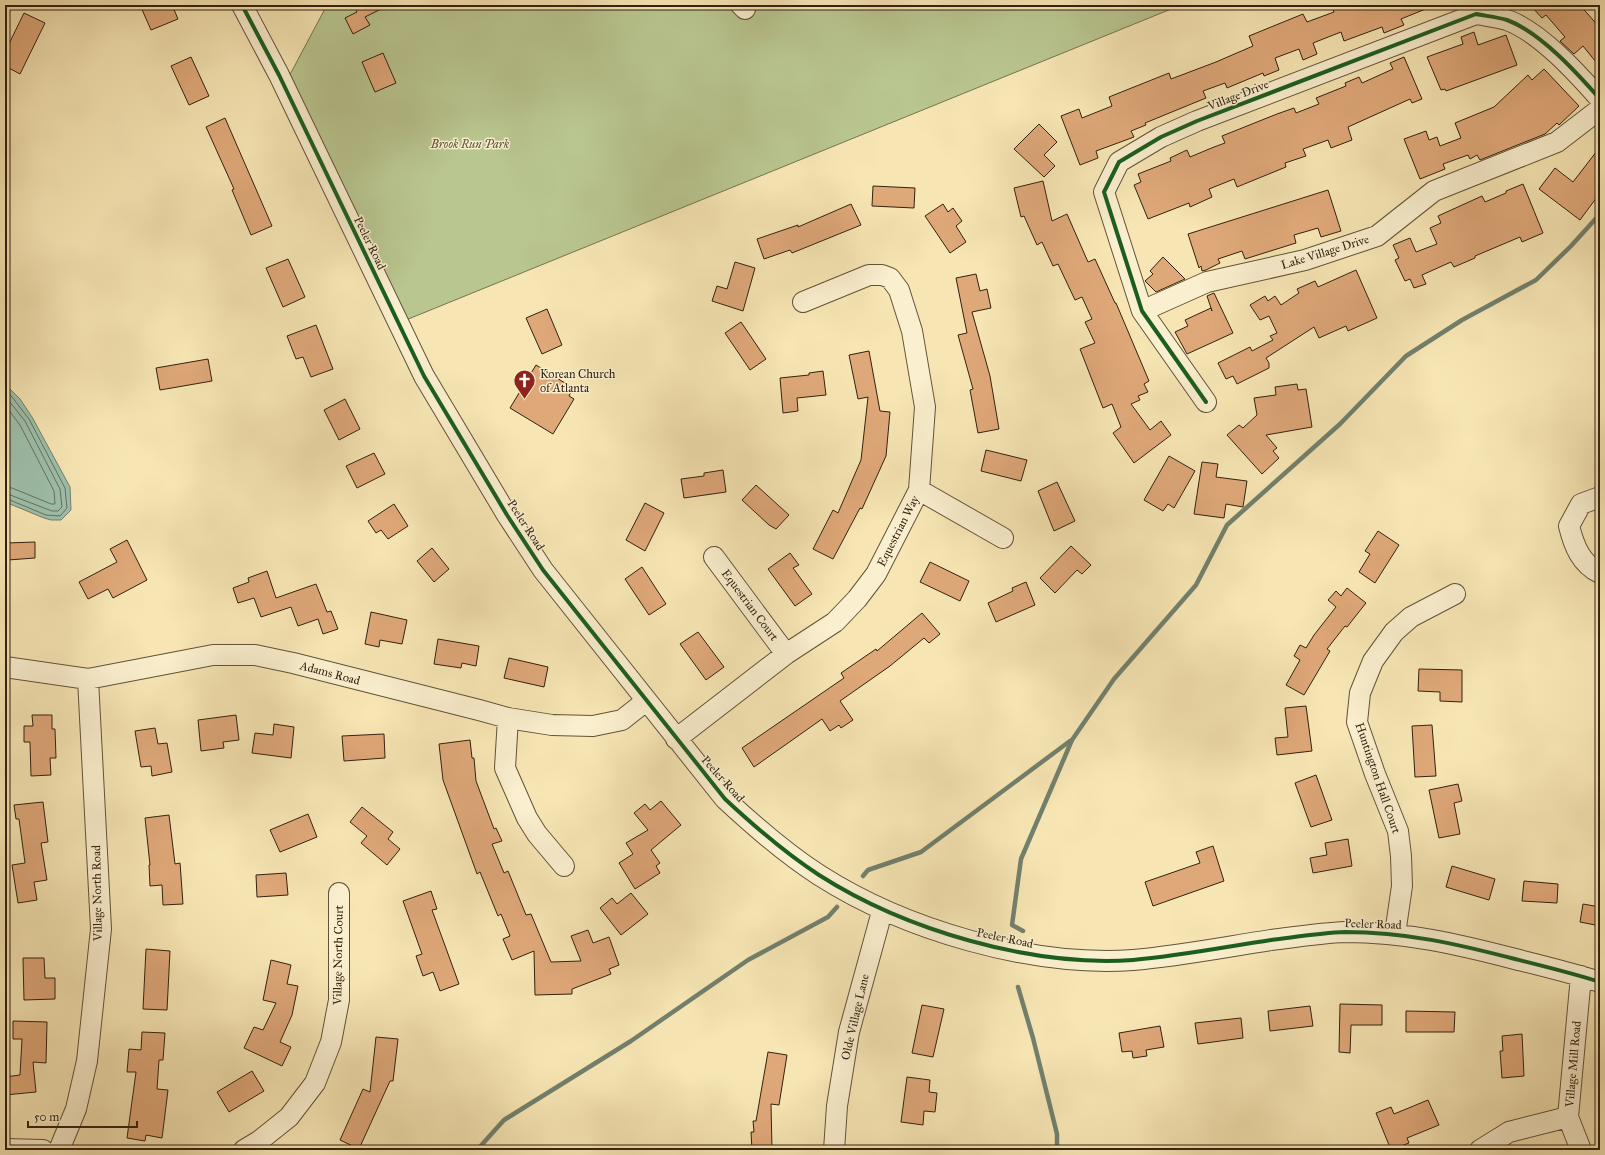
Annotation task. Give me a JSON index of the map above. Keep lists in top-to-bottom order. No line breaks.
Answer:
{"streets":{"street":["Village Drive","Peeler Road","Lake Village Drive","Equestrian Way","Equestrian Court","Adams Road","Huntington Hall Court","Village North Road","Village North Court","Olde Village Lane","Village Mill Road"]},"crossings":[["Village Drive","Lake Village Drive"],["Peeler Road","Equestrian Way"],["Peeler Road","Adams Road"],["Peeler Road","Huntington Hall Court"],["Peeler Road","Olde Village Lane"],["Peeler Road","Village Mill Road"],["Equestrian Way","Equestrian Court"],["Adams Road","Village North Road"]],"parks":["Brook Run Park"],"places":{"church":["Korean Church of Atlanta"]},"scale_bar":"50 m"}
